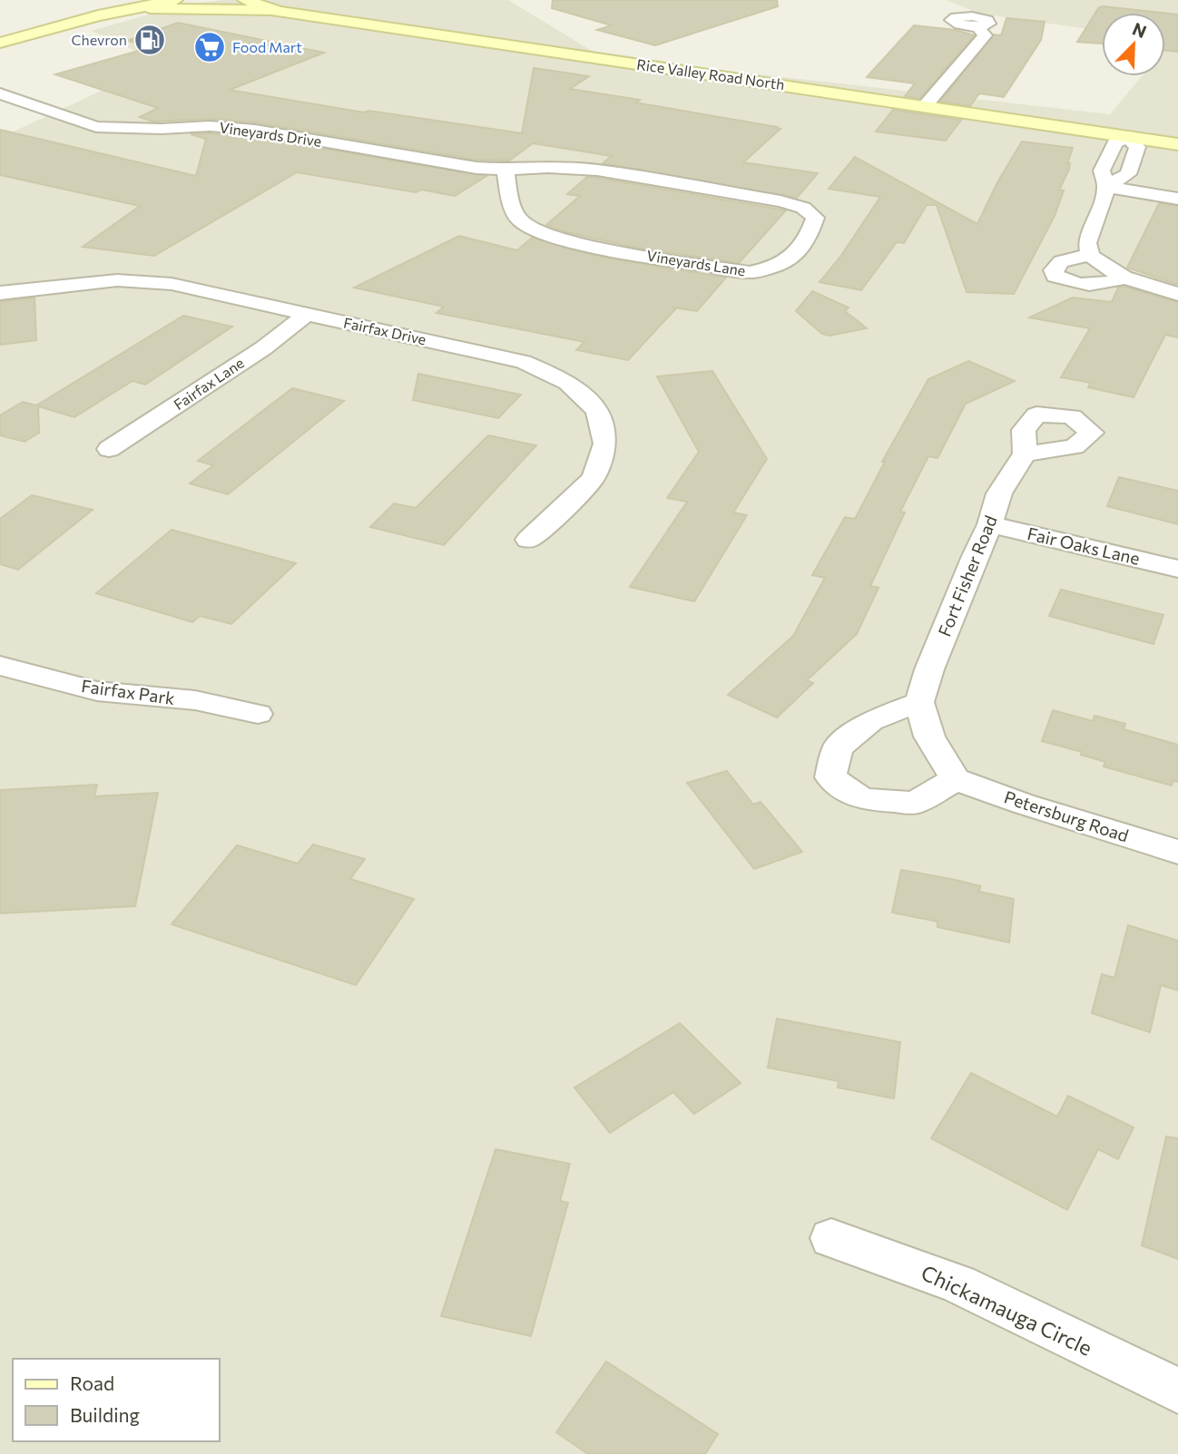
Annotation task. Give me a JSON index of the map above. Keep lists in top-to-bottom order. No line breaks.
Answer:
{"streets":{"street":["Rice Valley Road North","Vineyards Drive","Vineyards Lane","Fairfax Drive","Fairfax Lane","Fair Oaks Lane","Fort Fisher Road","Fairfax Park","Petersburg Road","Chickamauga Circle"]},"crossings":[["Vineyards Drive","Vineyards Lane"],["Fairfax Drive","Fairfax Lane"],["Fair Oaks Lane","Fort Fisher Road"]],"places":{"fuel station":["Chevron"],"supermarket":["Food Mart"]},"legend":["Road","Building"],"north":"top right"}
